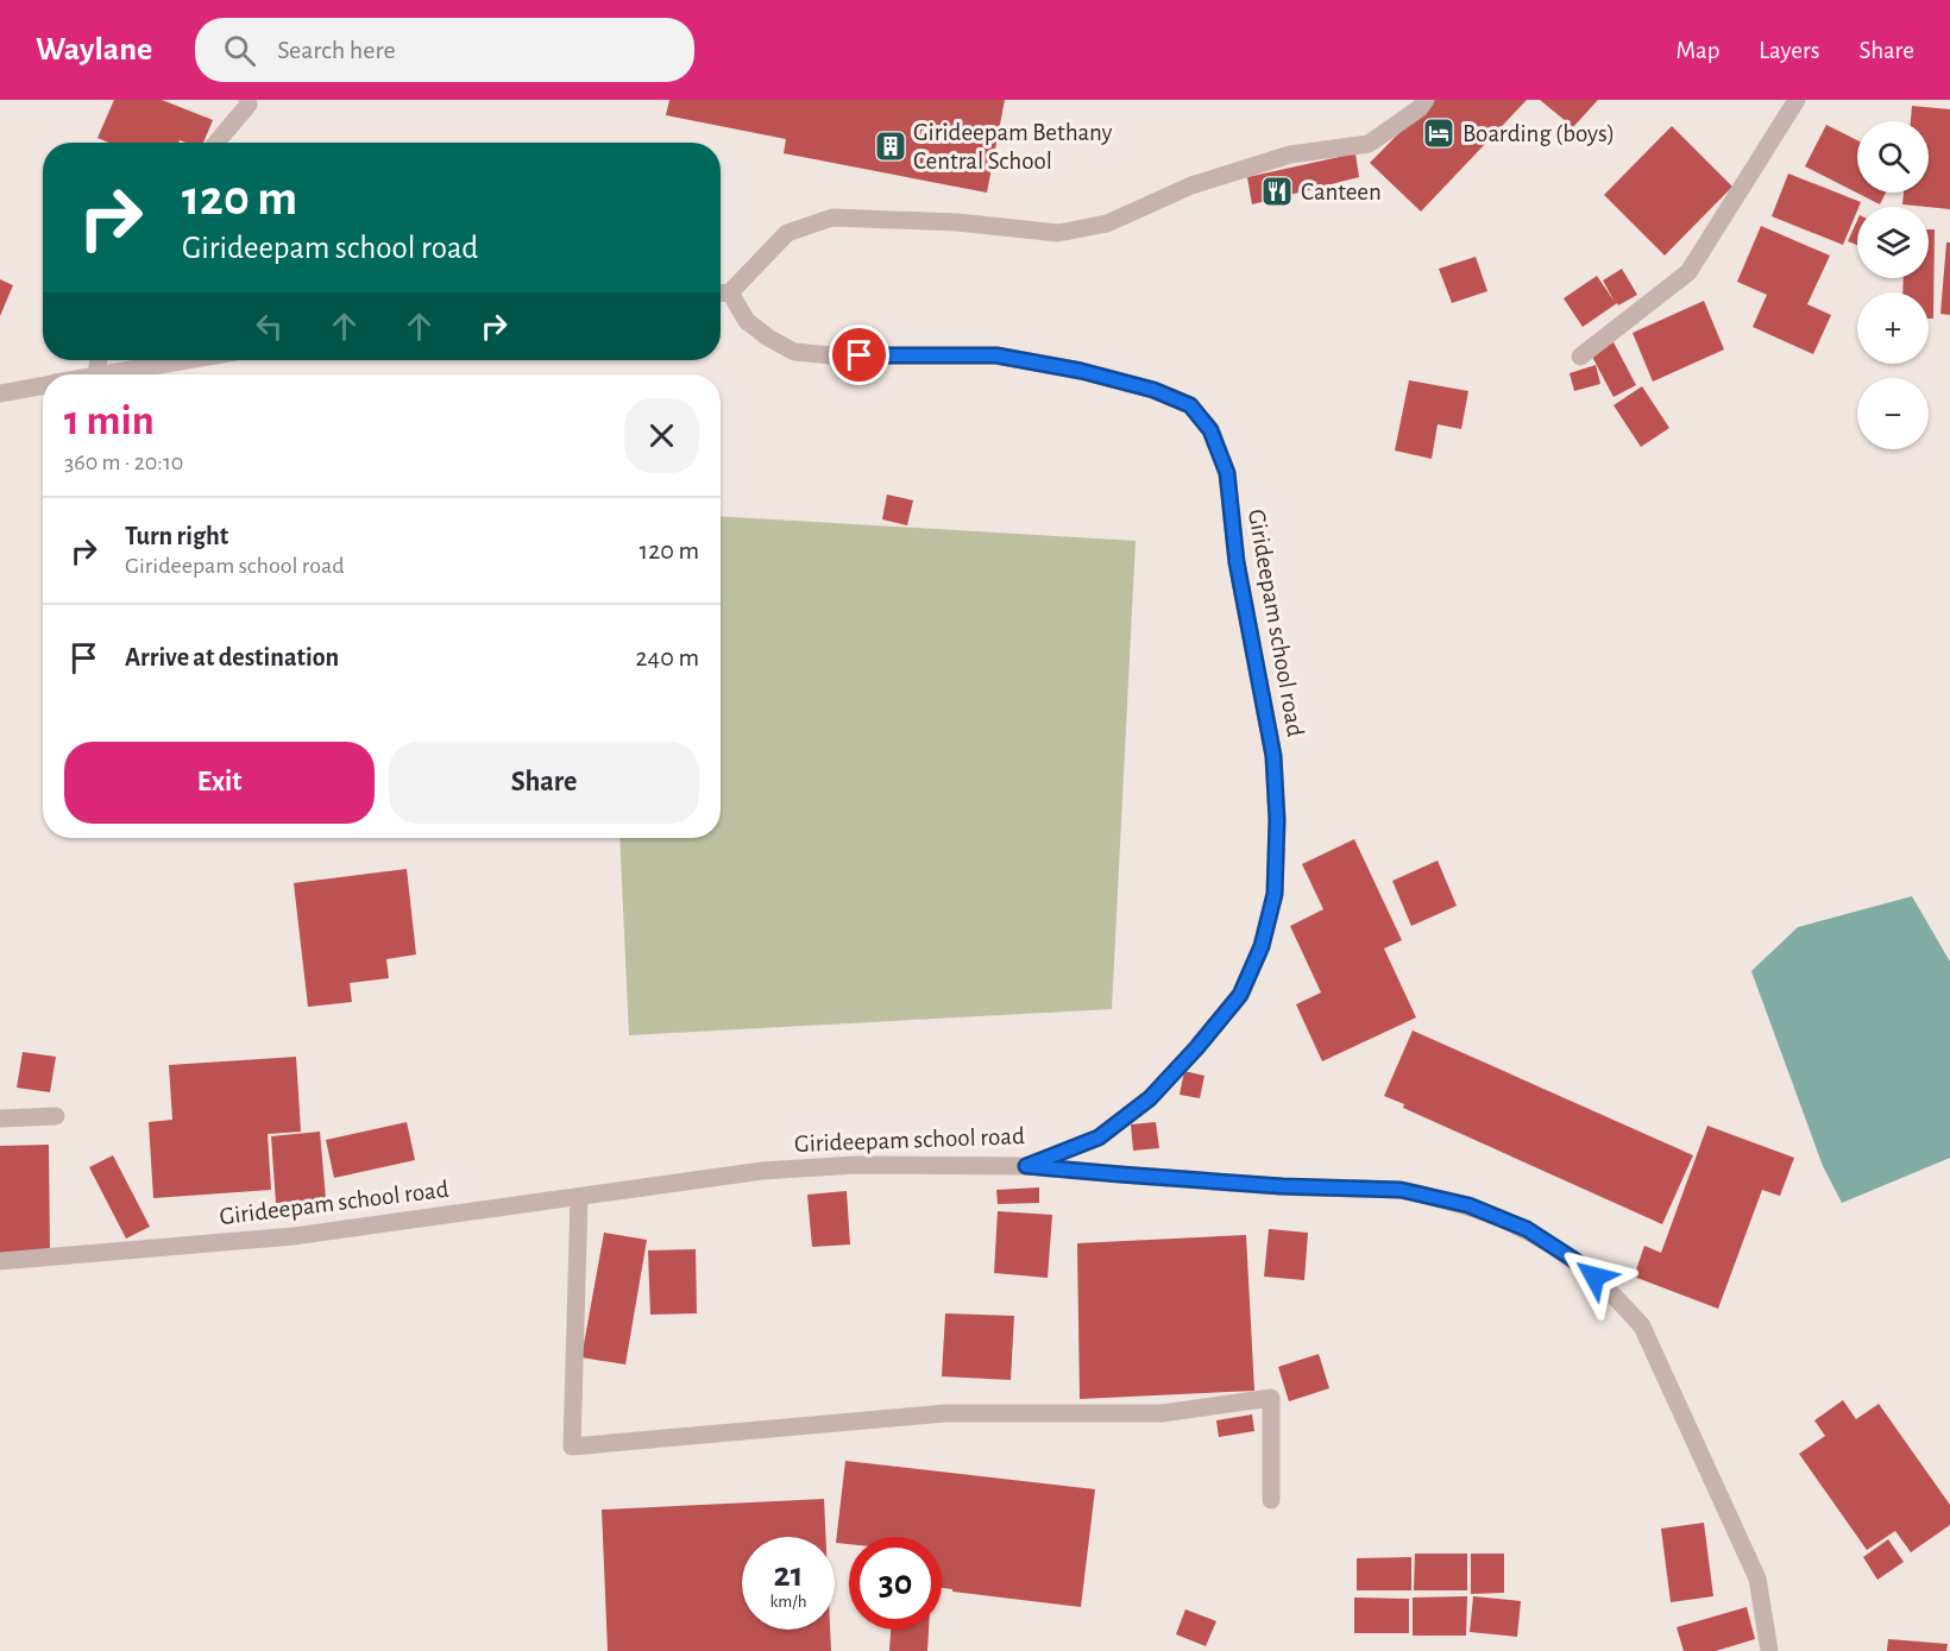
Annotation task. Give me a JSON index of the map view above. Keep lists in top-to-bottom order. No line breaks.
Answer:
{"streets":{"street":["Girideepam school road"]},"places":{"hotel":["Boarding (boys)"],"building":["Girideepam Bethany Central School"],"restaurant":["Canteen"]},"page":{"header":"Waylane","search":"Search here","nav":["Map","Layers","Share"],"map_buttons":["+","−"],"turn":["120 m","Girideepam school road"],"heading":["1 min","360 m · 20:10"],"list":[{"name":"Turn right","note":"Girideepam school road","value":"120 m"},{"name":"Arrive at destination","value":"240 m"}],"buttons":["Exit","Share"],"speed":"21 km/h","limit":"30"}}
